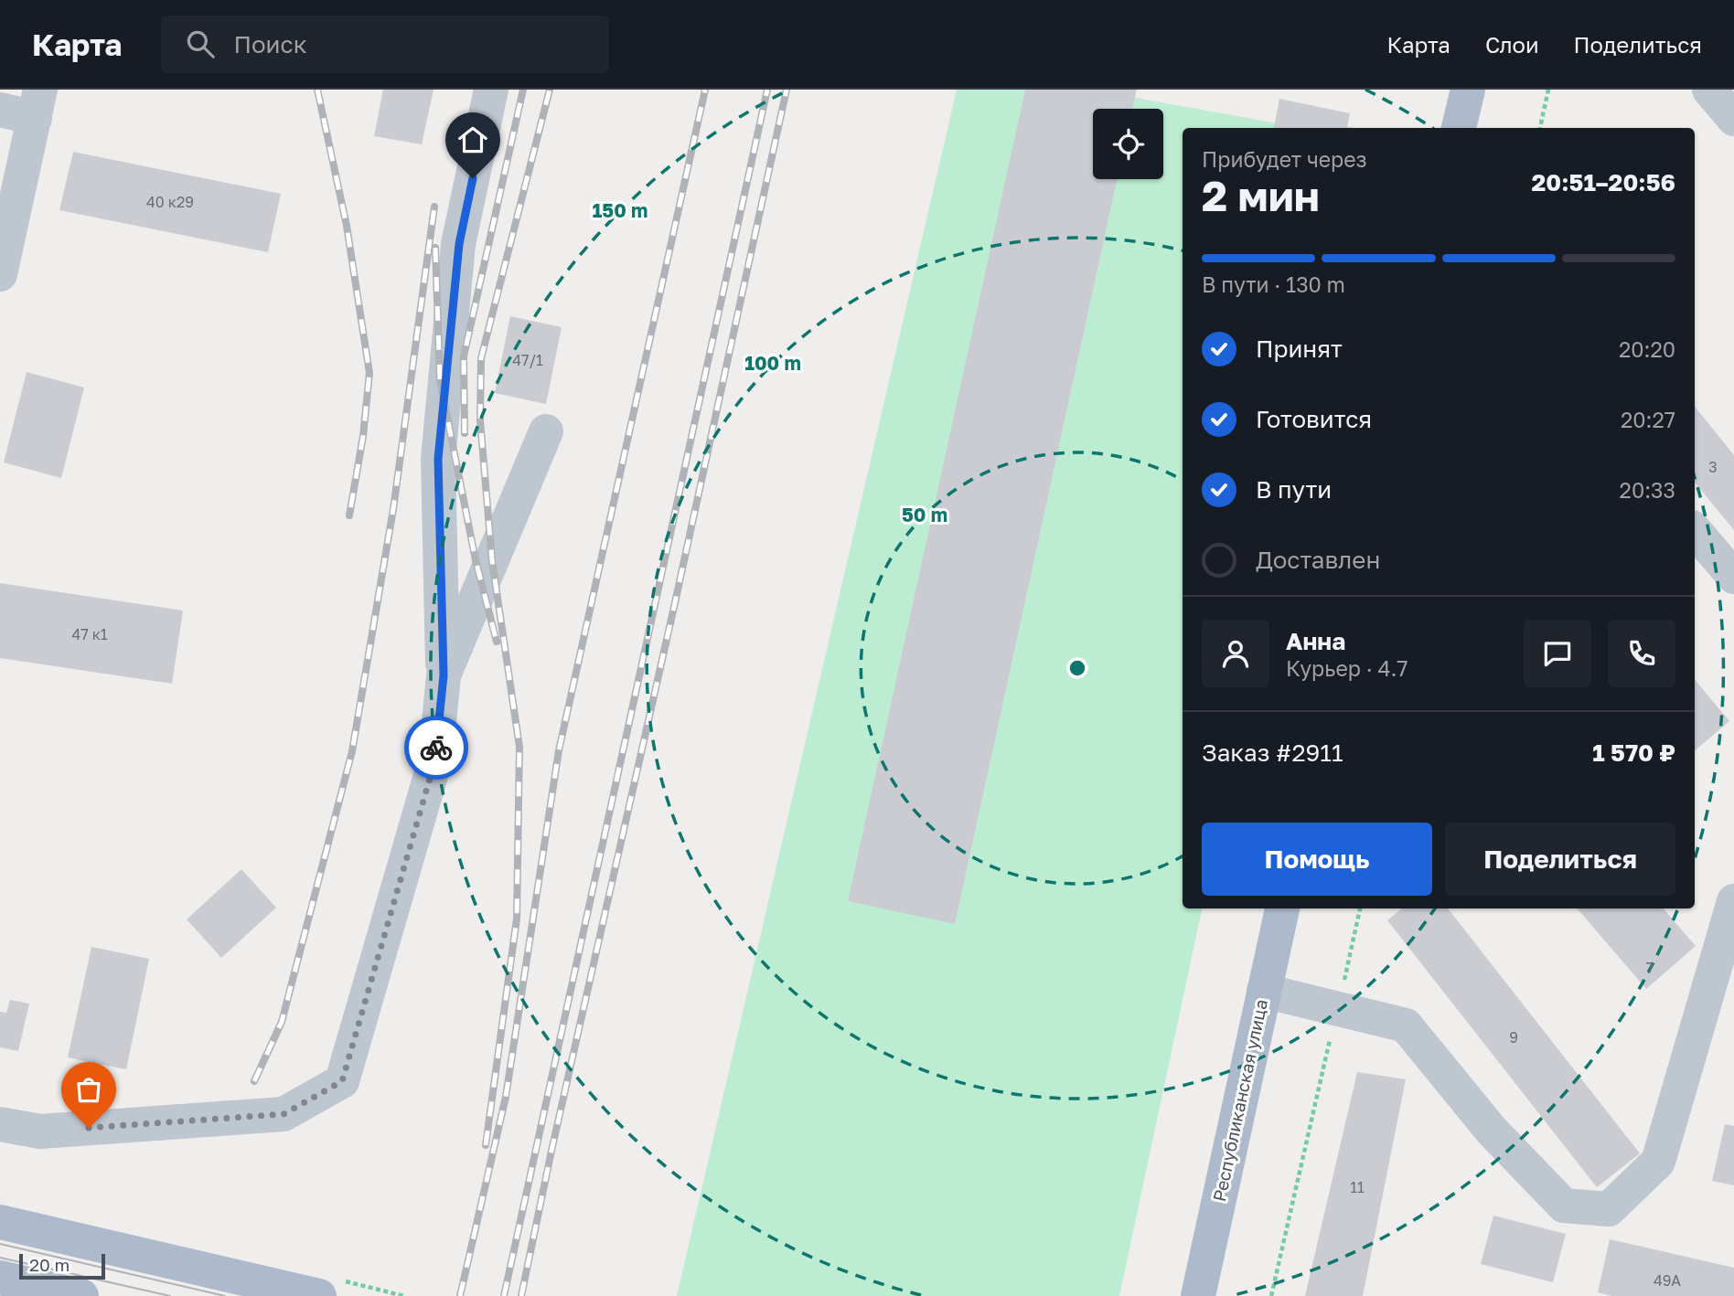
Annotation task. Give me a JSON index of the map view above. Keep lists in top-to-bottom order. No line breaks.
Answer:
{"streets":{"main road":["Республиканская улица"]},"house_numbers":["40 к29","47/1","3","47 к1","7","9","11","49А"],"scale_bar":"20 m","page":{"header":"Карта","search":"Поиск","nav":["Карта","Слои","Поделиться"],"heading":["2 мин","Прибудет через","20:51–20:56"],"panel":["Анна","Курьер · 4.7","Заказ #2911","1 570 ₽"],"bar":"В пути · 130 m","list":[["Принят","20:20"],["Готовится","20:27"],["В пути","20:33"],"Доставлен"],"buttons":["Помощь","Поделиться"],"scale":"20 m"},"rings":["150 m","100 m","50 m"]}
